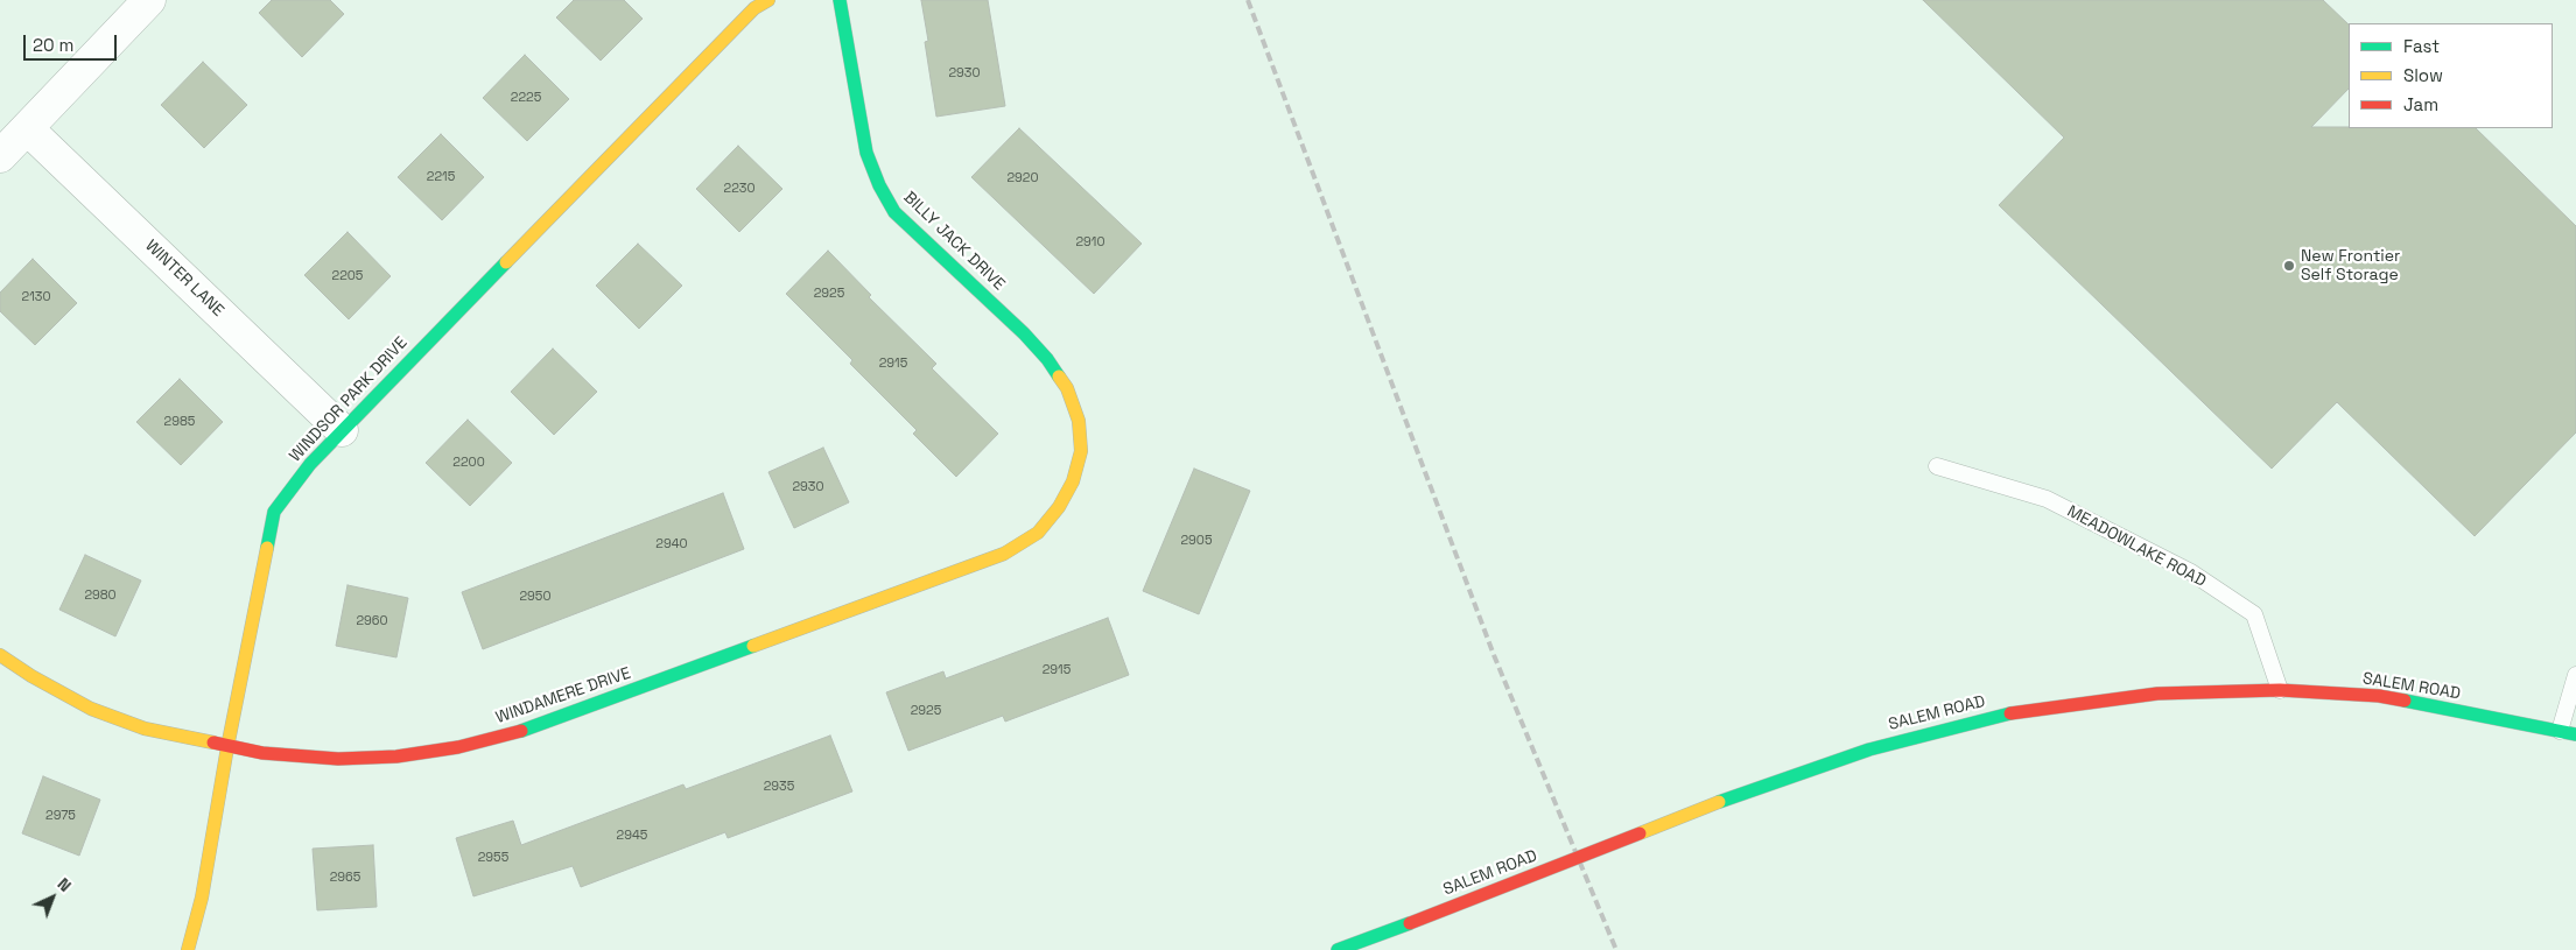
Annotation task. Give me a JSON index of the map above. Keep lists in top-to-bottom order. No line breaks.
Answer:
{"streets":{"street":["BILLY JACK DRIVE","WINTER LANE","WINDSOR PARK DRIVE","SALEM ROAD","WINDAMERE DRIVE"],"lane":["MEADOWLAKE ROAD"]},"crossings":[["BILLY JACK DRIVE","WINDAMERE DRIVE"],["WINTER LANE","WINDSOR PARK DRIVE"],["WINDSOR PARK DRIVE","WINDAMERE DRIVE"],["MEADOWLAKE ROAD","SALEM ROAD"]],"places":["New Frontier Self Storage"],"house_numbers":["2930","2225","2215","2920","2230","2910","2205","2925","2130","2915","2985","2200","2930","2905","2940","2980","2950","2960","2915","2925","2935","2975","2945","2955","2965"],"legend":["Fast","Slow","Jam"],"scale_bar":"20 m","north":"top right"}
